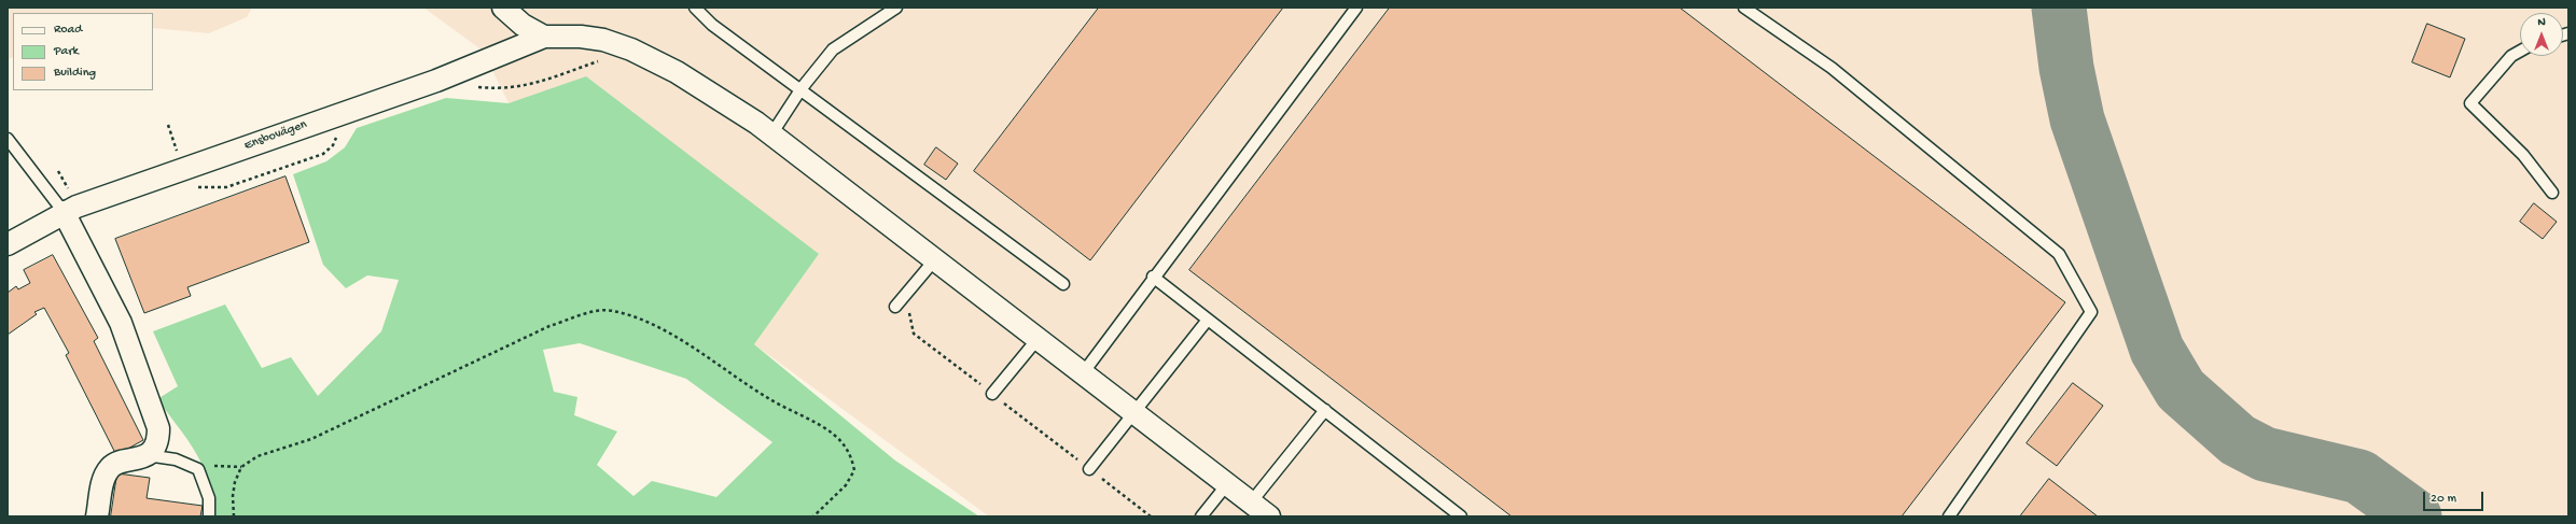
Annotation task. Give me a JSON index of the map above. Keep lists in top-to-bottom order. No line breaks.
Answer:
{"streets":{"street":["Ensbovägen"]},"legend":["Road","Park","Building"],"scale_bar":"20 m","north":"top"}
